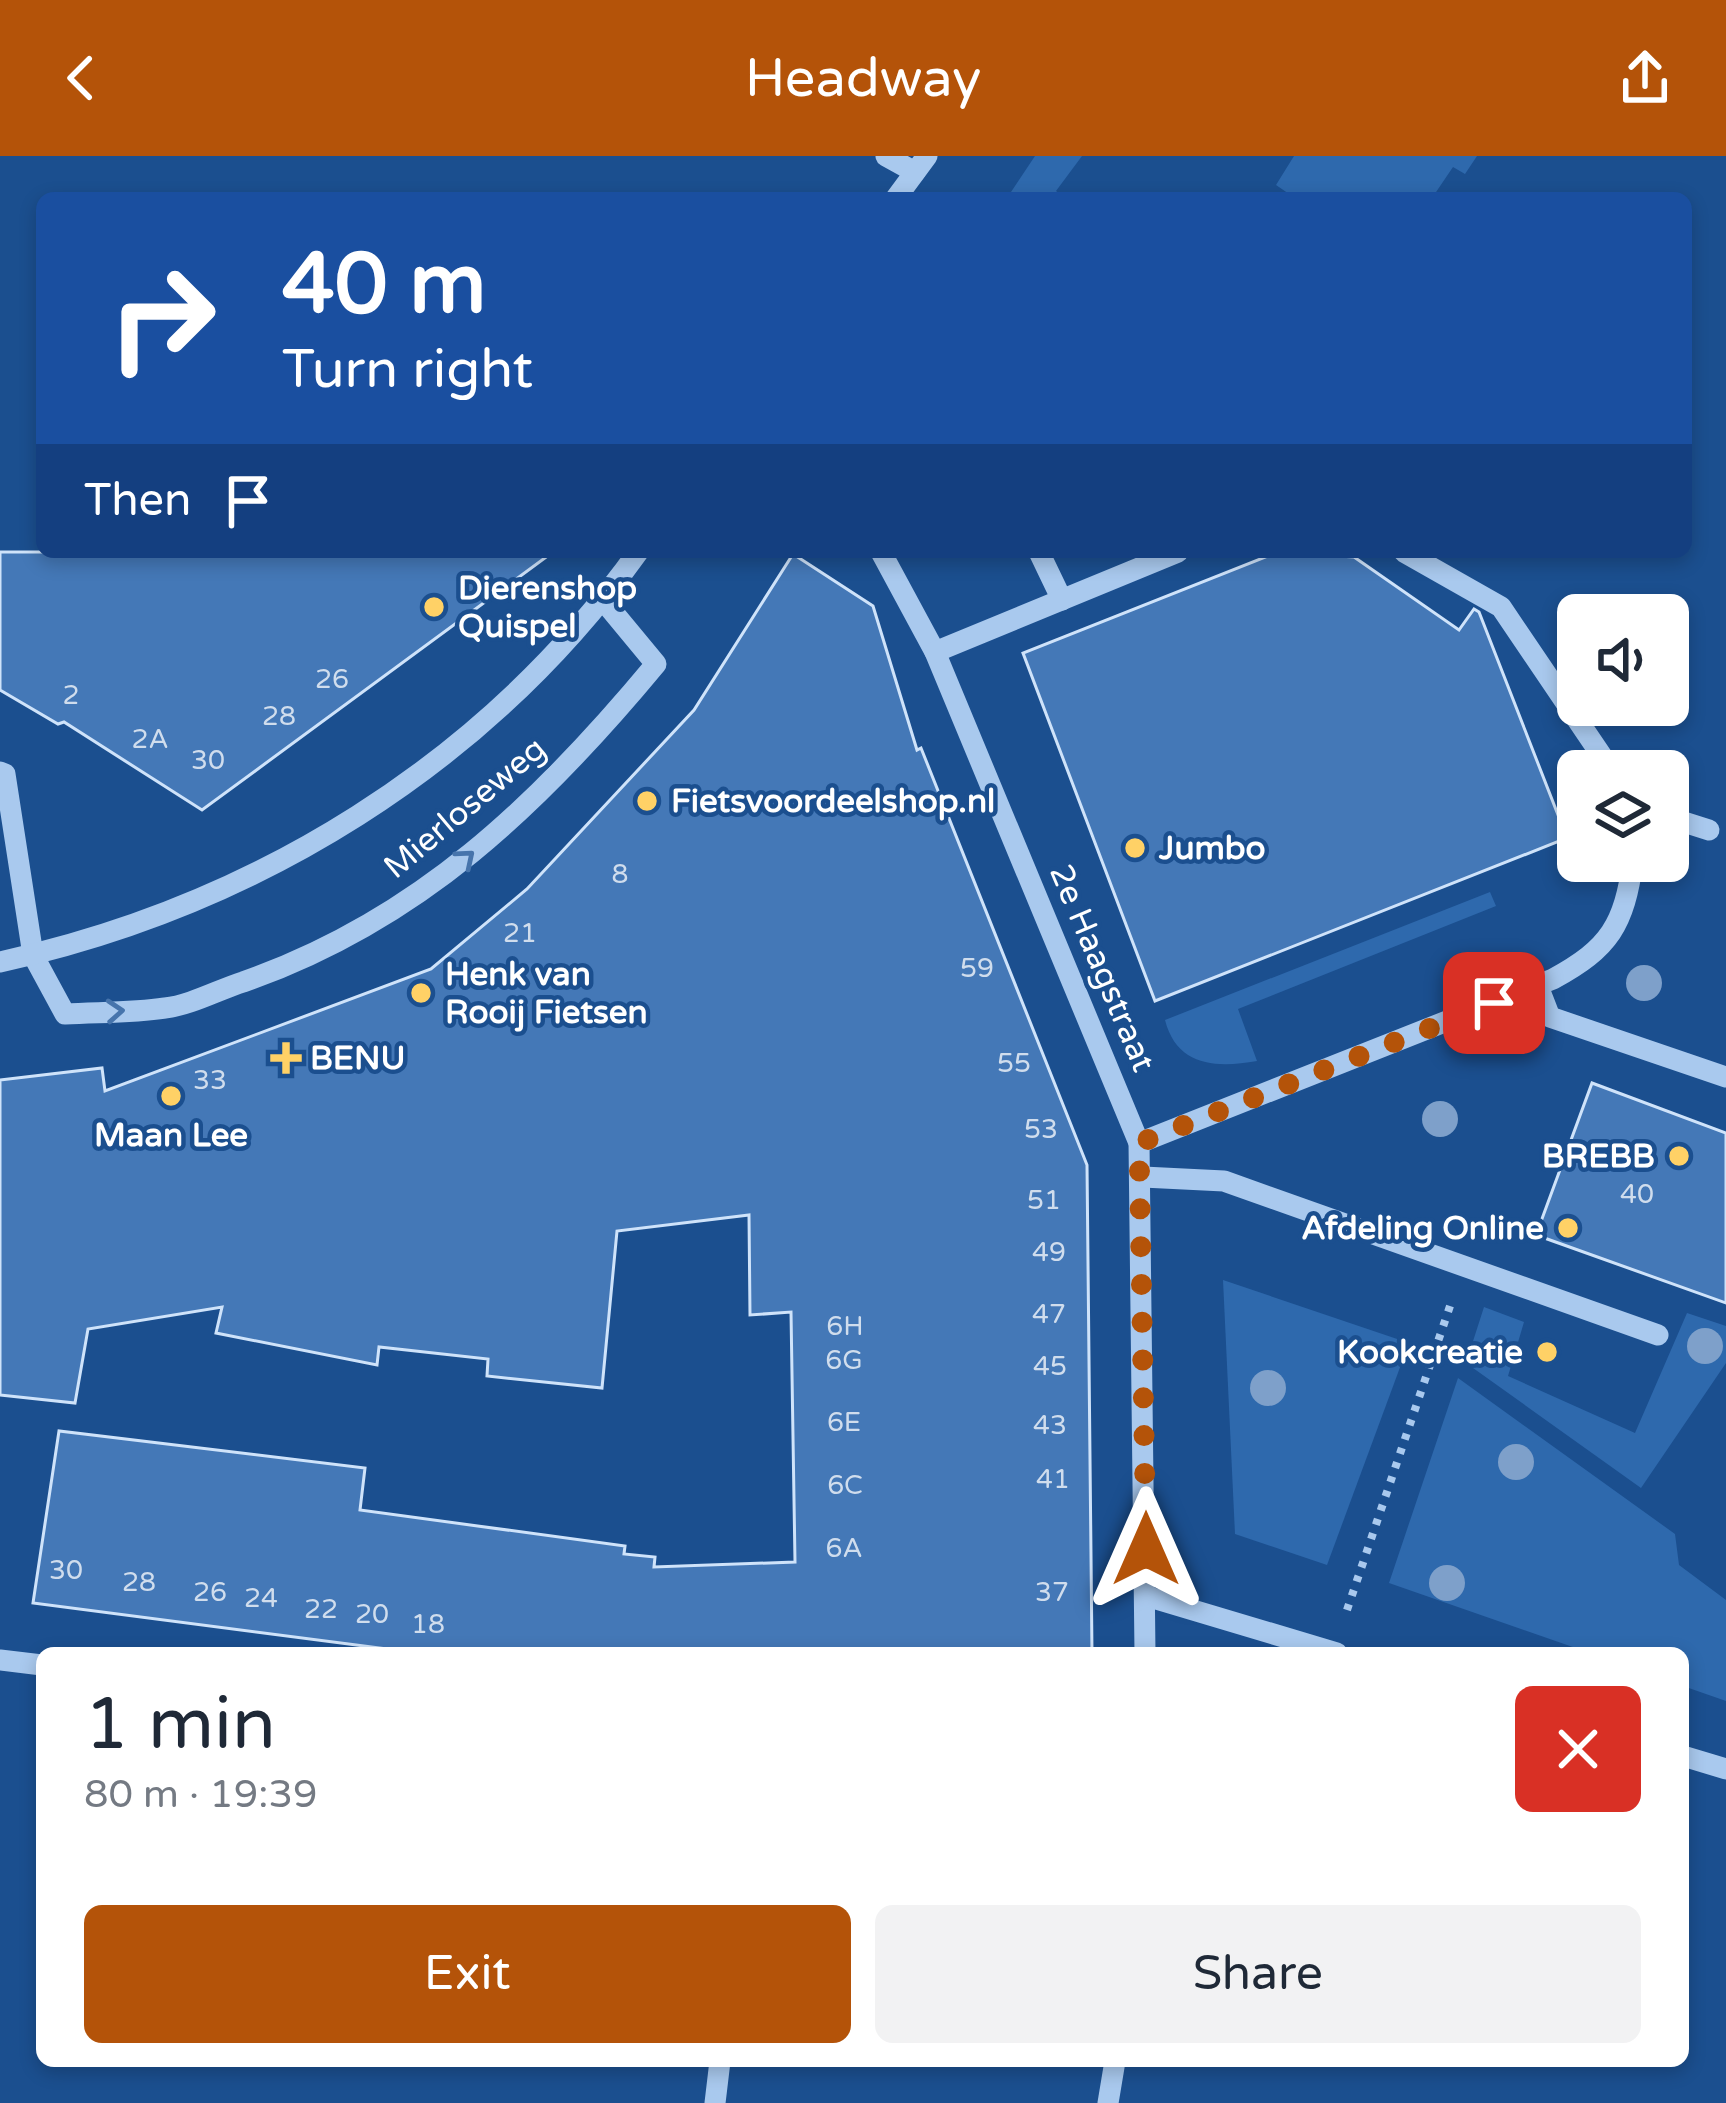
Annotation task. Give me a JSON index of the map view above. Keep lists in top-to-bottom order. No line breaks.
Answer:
{"streets":{"street":["Mierloseweg","2e Haagstraat"]},"places":{"other":["Dierenshop Quispel","Fietsvoordeelshop.nl","Jumbo","Henk van Rooij Fietsen","Maan Lee","BREBB","Afdeling Online","Kookcreatie"],"health":["BENU"]},"house_numbers":["26","2","28","2A","30","8","21","59","55","33","53","40","51","49","47","6H","6G","45","6E","43","41","6C","6A","30","28","26","37","24","22","20","18"],"page":{"header":"Headway","turn":["40 m","Turn right"],"then":"Then","heading":["1 min","80 m · 19:39"],"buttons":["Exit","Share"]}}
